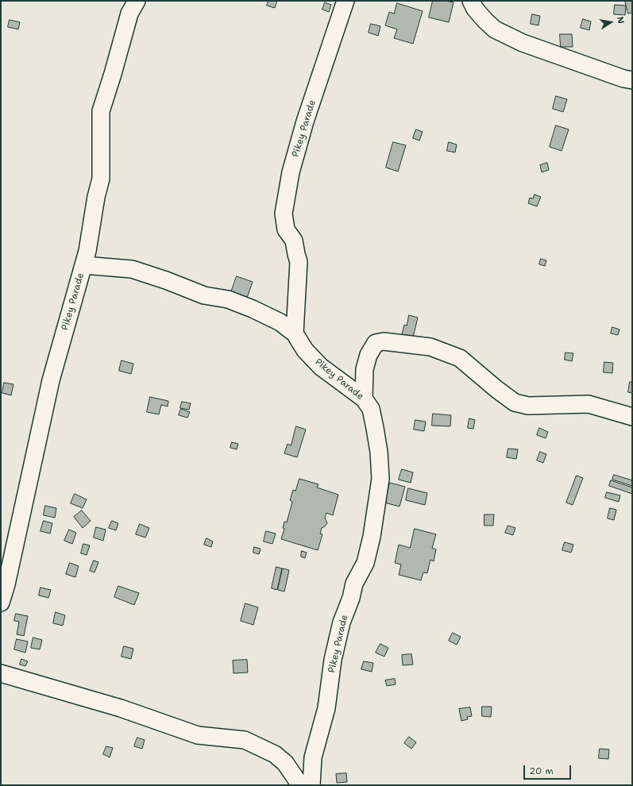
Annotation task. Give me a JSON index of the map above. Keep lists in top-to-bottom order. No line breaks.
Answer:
{"streets":{"street":["Pikey Parade"]},"scale_bar":"20 m","north":"right"}
